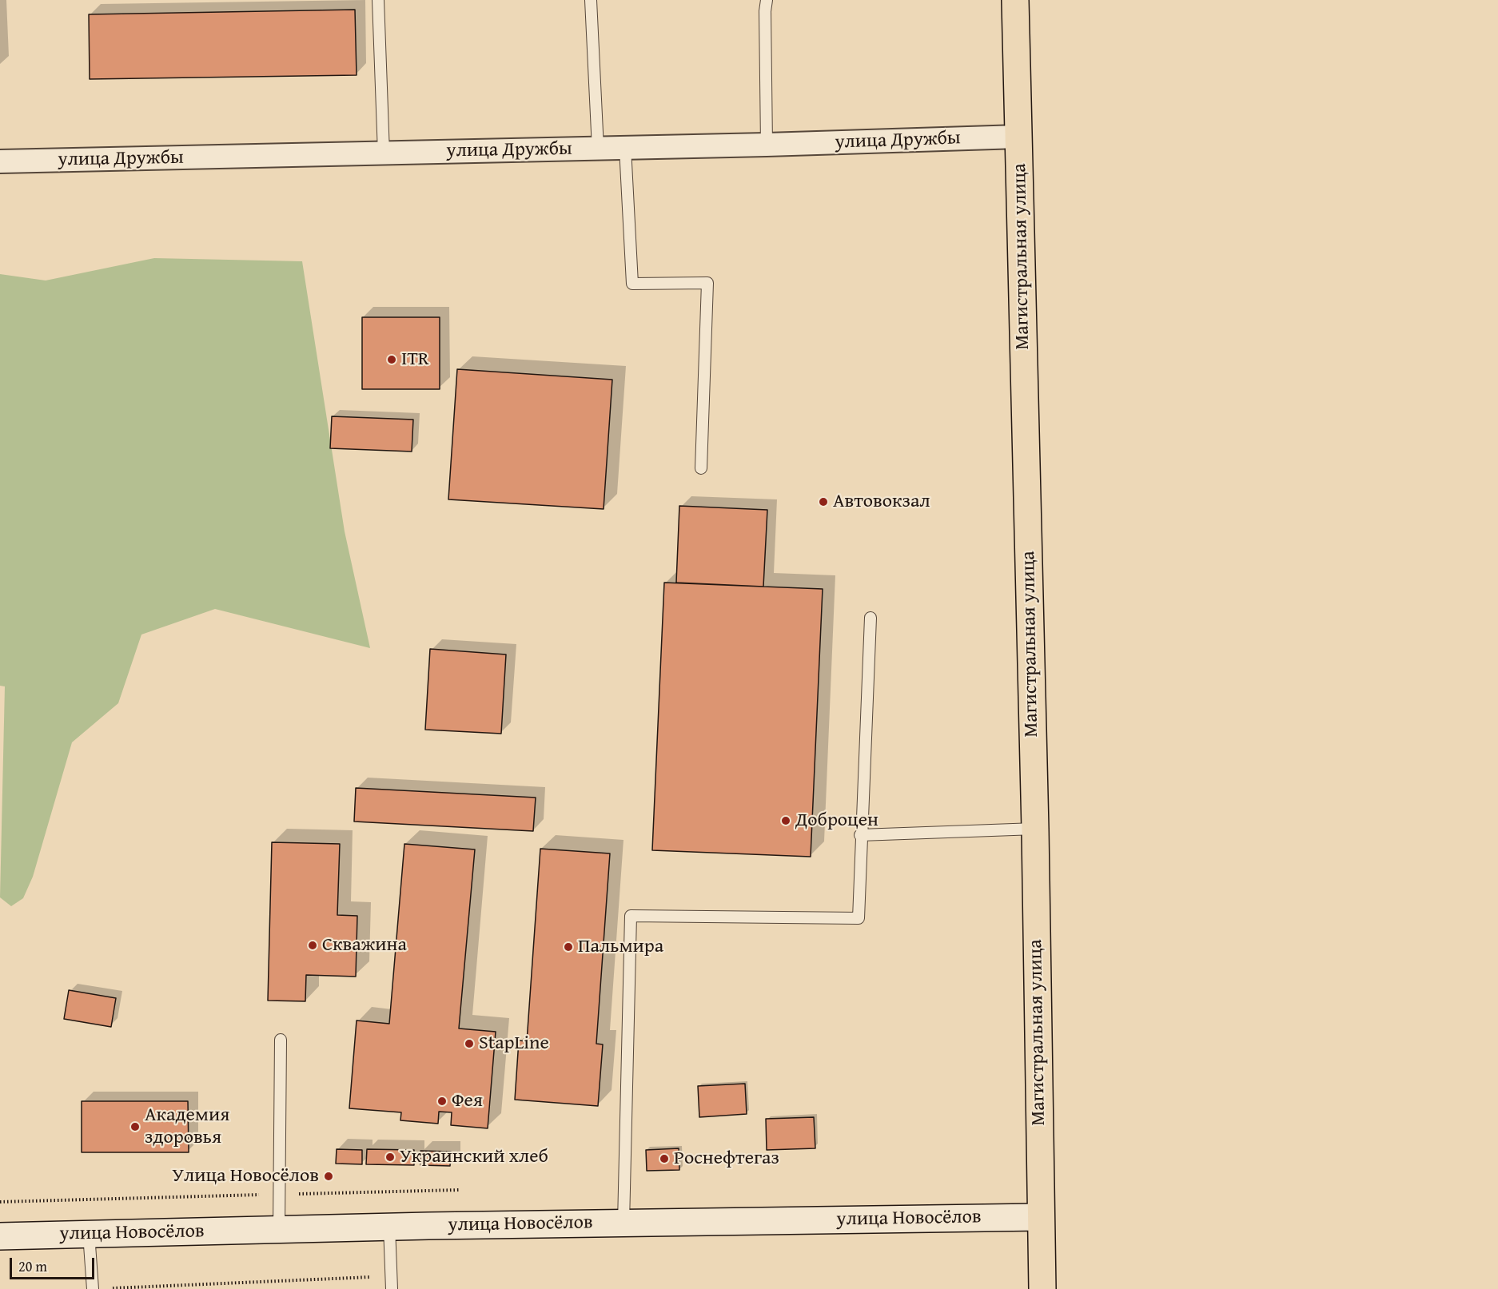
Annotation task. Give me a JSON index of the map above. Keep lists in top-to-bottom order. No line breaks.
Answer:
{"streets":{"main road":["Магистральная улица","улица Новосёлов"],"street":["улица Дружбы"]},"crossings":[["улица Дружбы","Магистральная улица"],["Магистральная улица","улица Новосёлов"]],"places":["ITR","Автовокзал","Доброцен","Скважина","Пальмира","StapLine","Фея","Академия здоровья","Украинский хлеб","Роснефтегаз","Улица Новосёлов"],"scale_bar":"20 m"}
